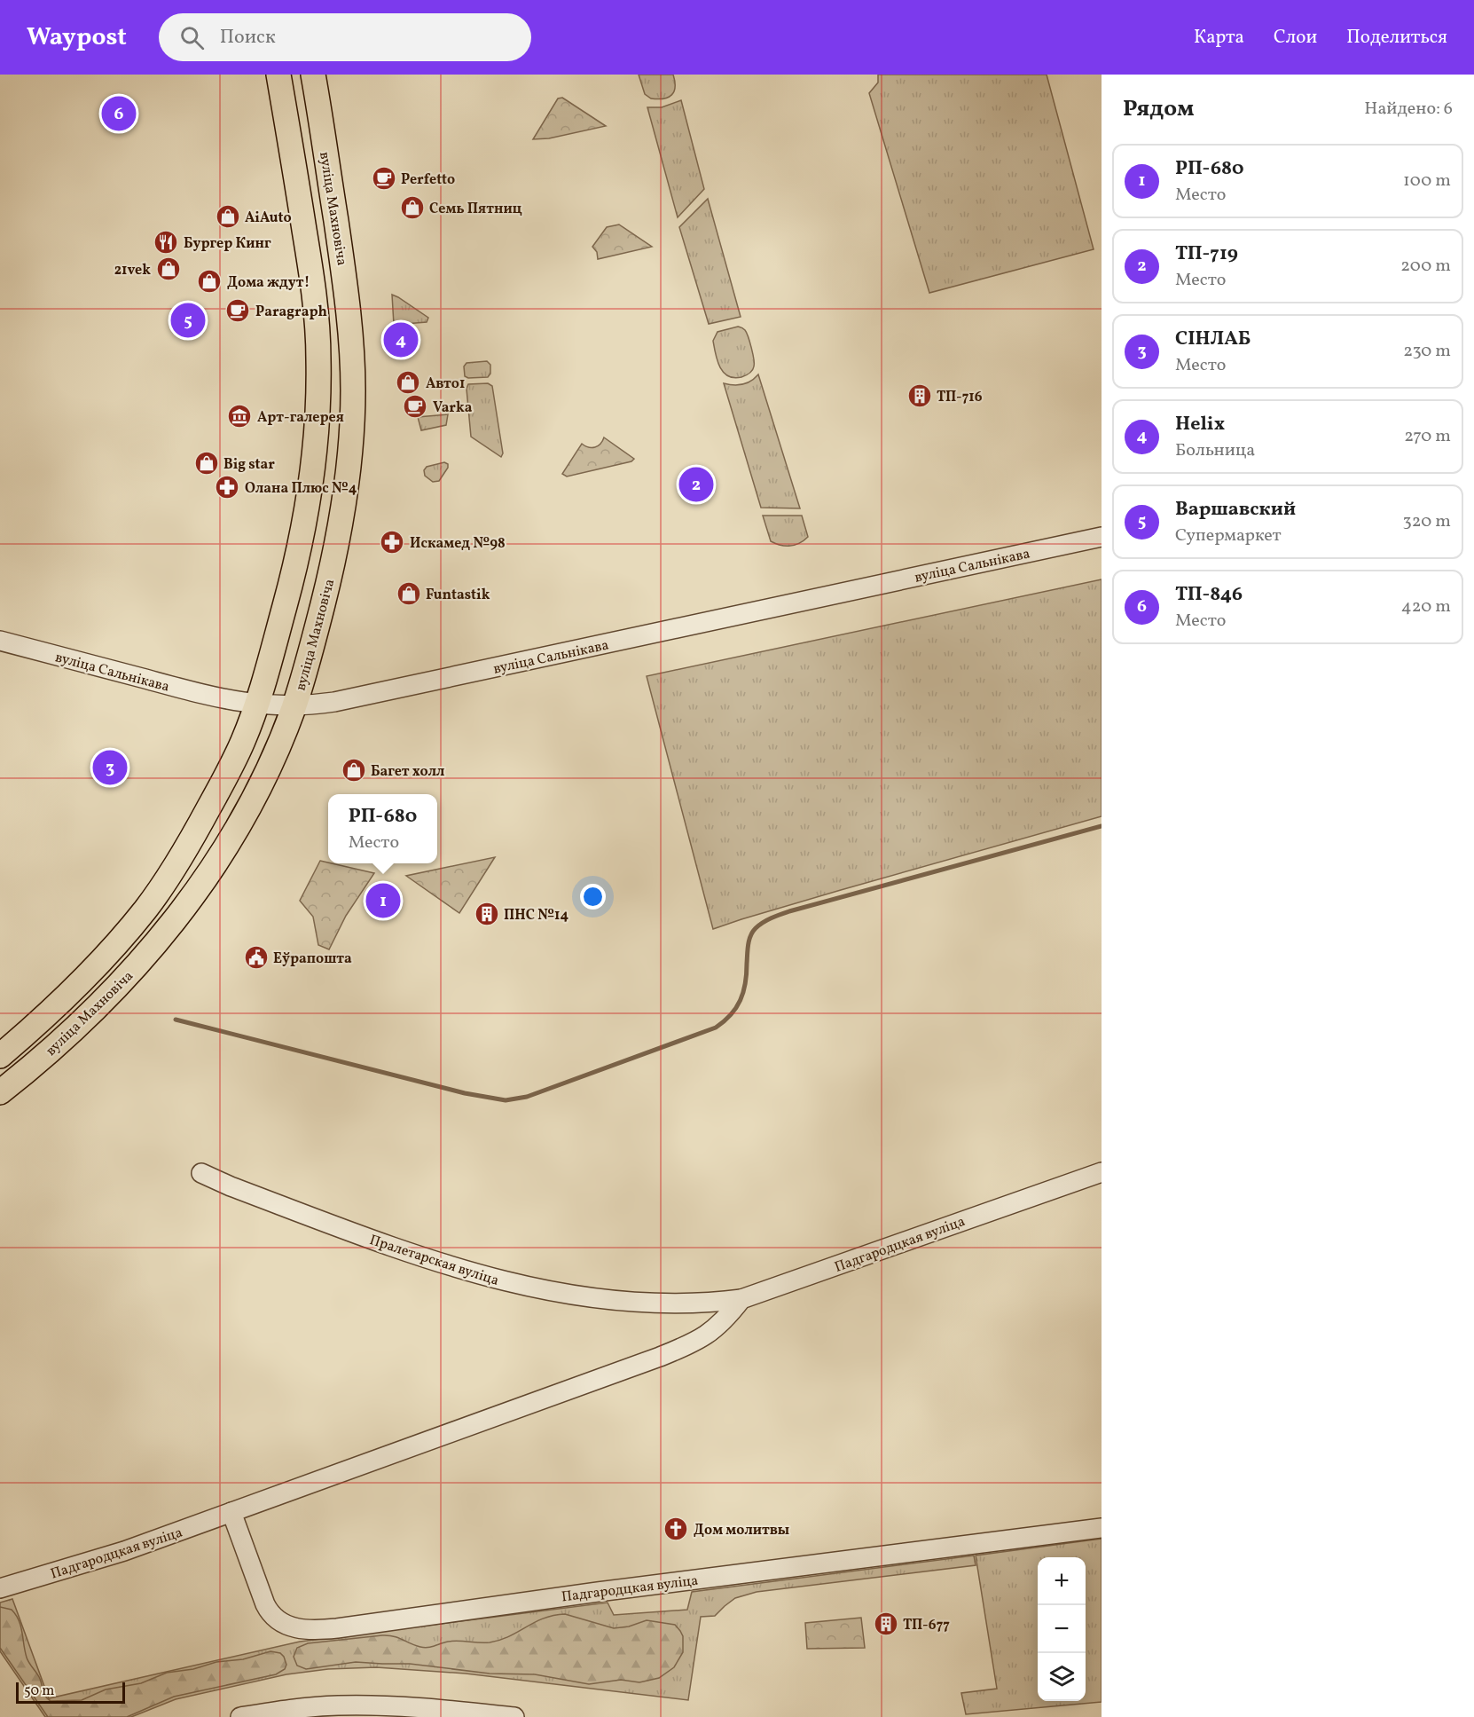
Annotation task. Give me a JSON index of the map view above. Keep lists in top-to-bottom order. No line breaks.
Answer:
{"streets":{"main road":["вуліца Махновіча"],"street":["вуліца Сальнікава","Падгародцкая вуліца","Пралетарская вуліца"]},"crossings":[["вуліца Махновіча","вуліца Сальнікава"],["Падгародцкая вуліца","Пралетарская вуліца"]],"places":{"cafe":["Perfetto","Paragraph","Varka"],"shop":["Семь Пятниц","AiAuto","21vek","Дома ждут!","Авто1","Big star","Funtastik","Багет холл"],"restaurant":["Бургер Кинг"],"building":["ТП-716","ПНС №14","ТП-677"],"museum":["Арт-галерея"],"pharmacy":["Олана Плюс №4","Искамед №98"],"public building":["Еўрапошта"],"church":["Дом молитвы"]},"scale_bar":"50 m","page":{"header":"Waypost","search":"Поиск","nav":["Карта","Слои","Поделиться"],"heading":["Рядом","Найдено: 6"],"pins":["6","5","4","2","3","1"],"list":[{"mark":"1","name":"РП-680","note":"Место","value":"100 m"},{"mark":"2","name":"ТП-719","note":"Место","value":"200 m"},{"mark":"3","name":"СІНЛАБ","note":"Место","value":"230 m"},{"mark":"4","name":"Helix","note":"Больница","value":"270 m"},{"mark":"5","name":"Варшавский","note":"Супермаркет","value":"320 m"},{"mark":"6","name":"ТП-846","note":"Место","value":"420 m"}],"popup":["РП-680","Место"],"map_buttons":["+","−"],"scale":"50 m"}}
